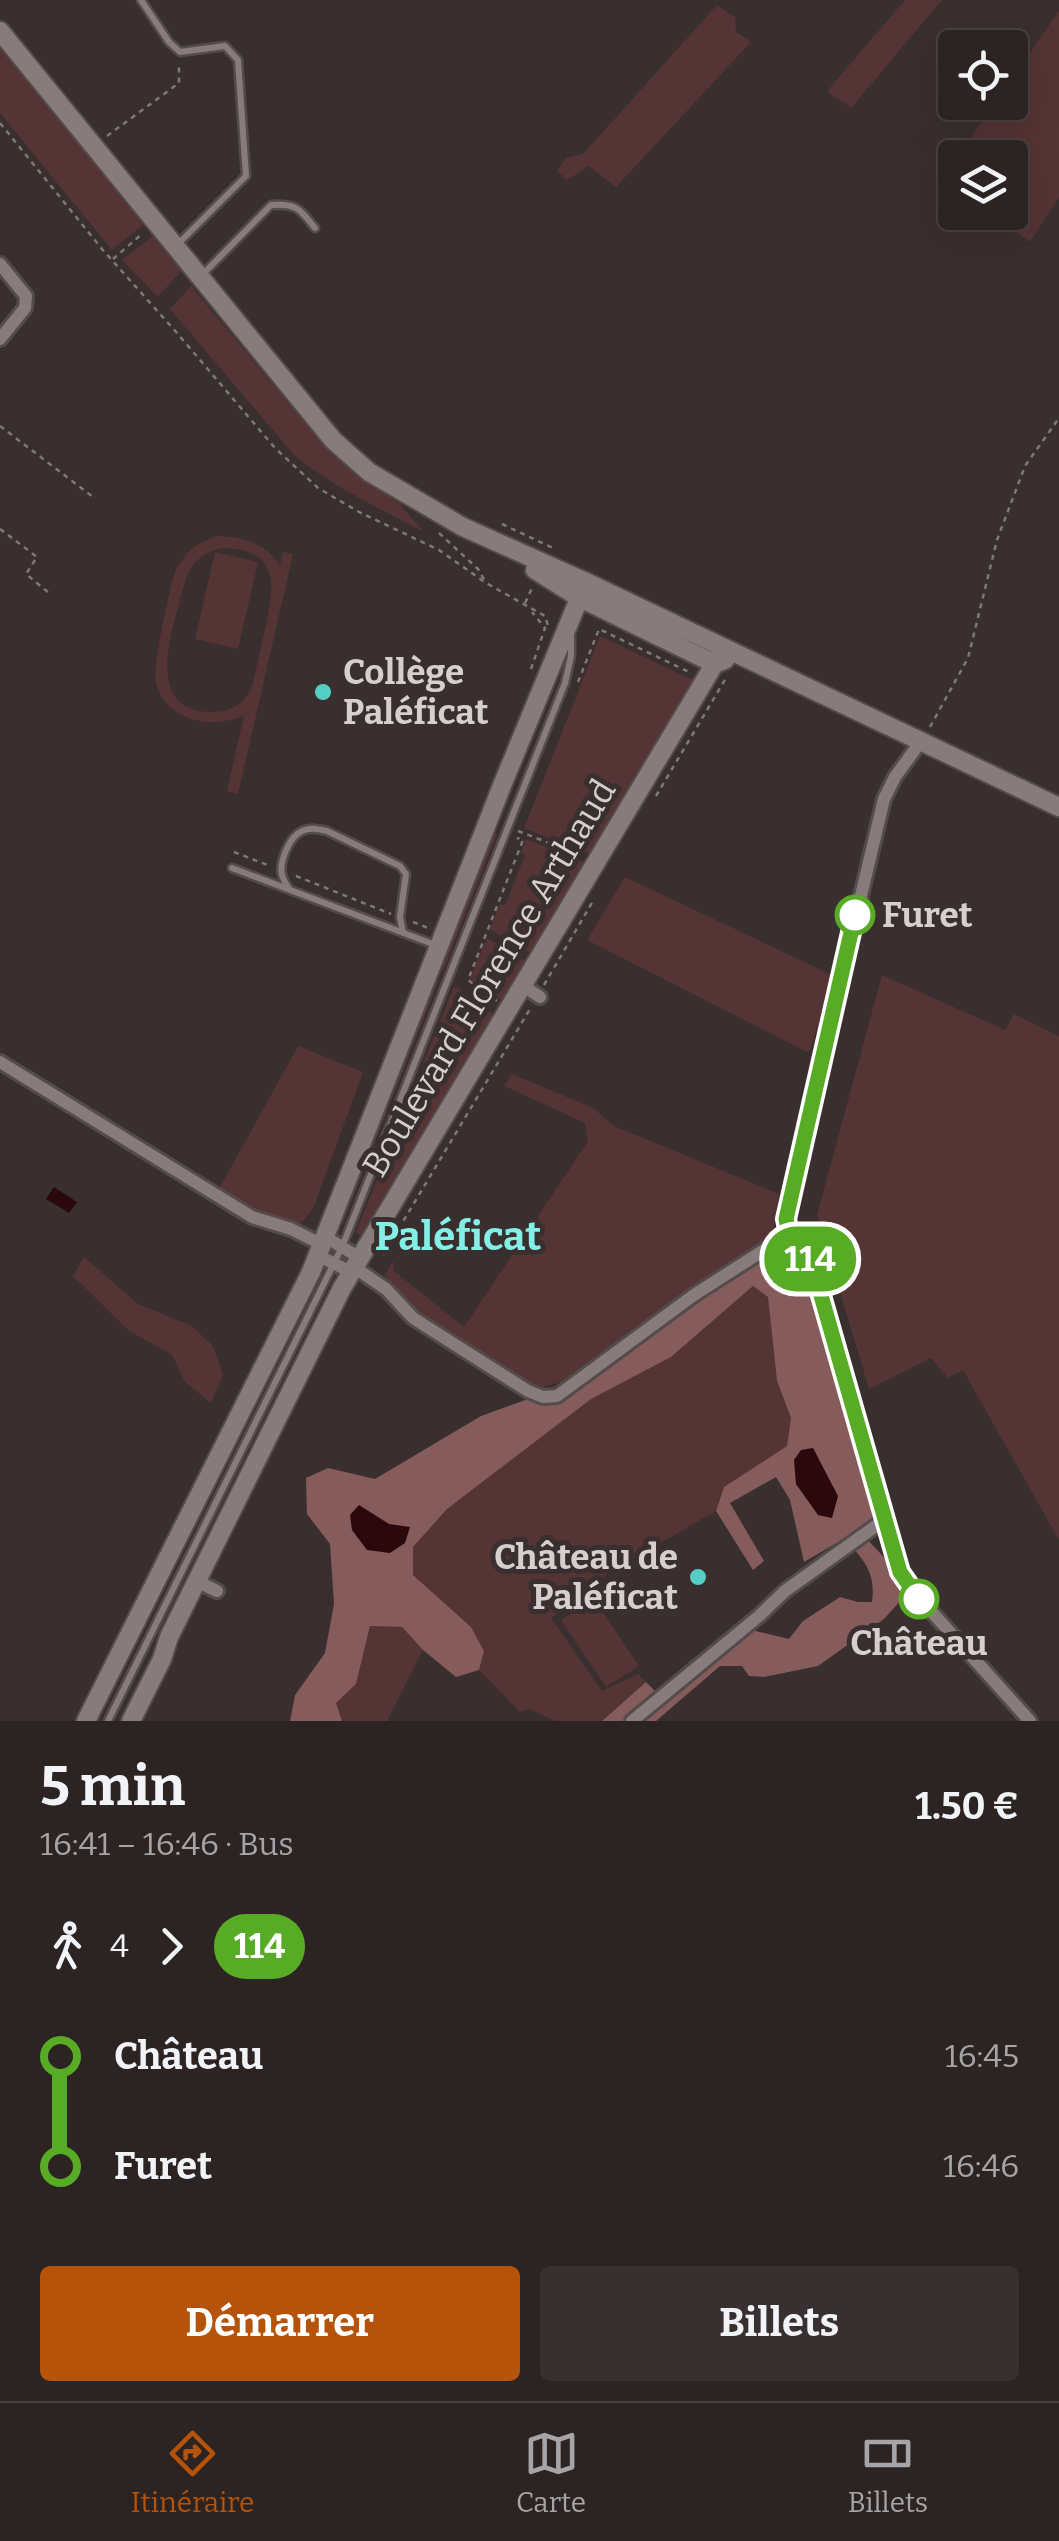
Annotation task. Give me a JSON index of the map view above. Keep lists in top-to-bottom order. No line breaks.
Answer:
{"streets":{"street":["Boulevard Florence Arthaud"]},"districts":["Paléficat"],"places":["Collège Paléficat","Furet","Château de Paléficat","Château"],"lines":["bus line 114"],"page":{"on_map":"114","heading":["5 min","16:41 – 16:46 · Bus","1.50 €"],"legs":["4","114"],"list":[{"name":"Château","value":"16:45"},{"name":"Furet","value":"16:46"}],"buttons":["Démarrer","Billets"],"tabs":["Itinéraire","Carte","Billets"]}}
